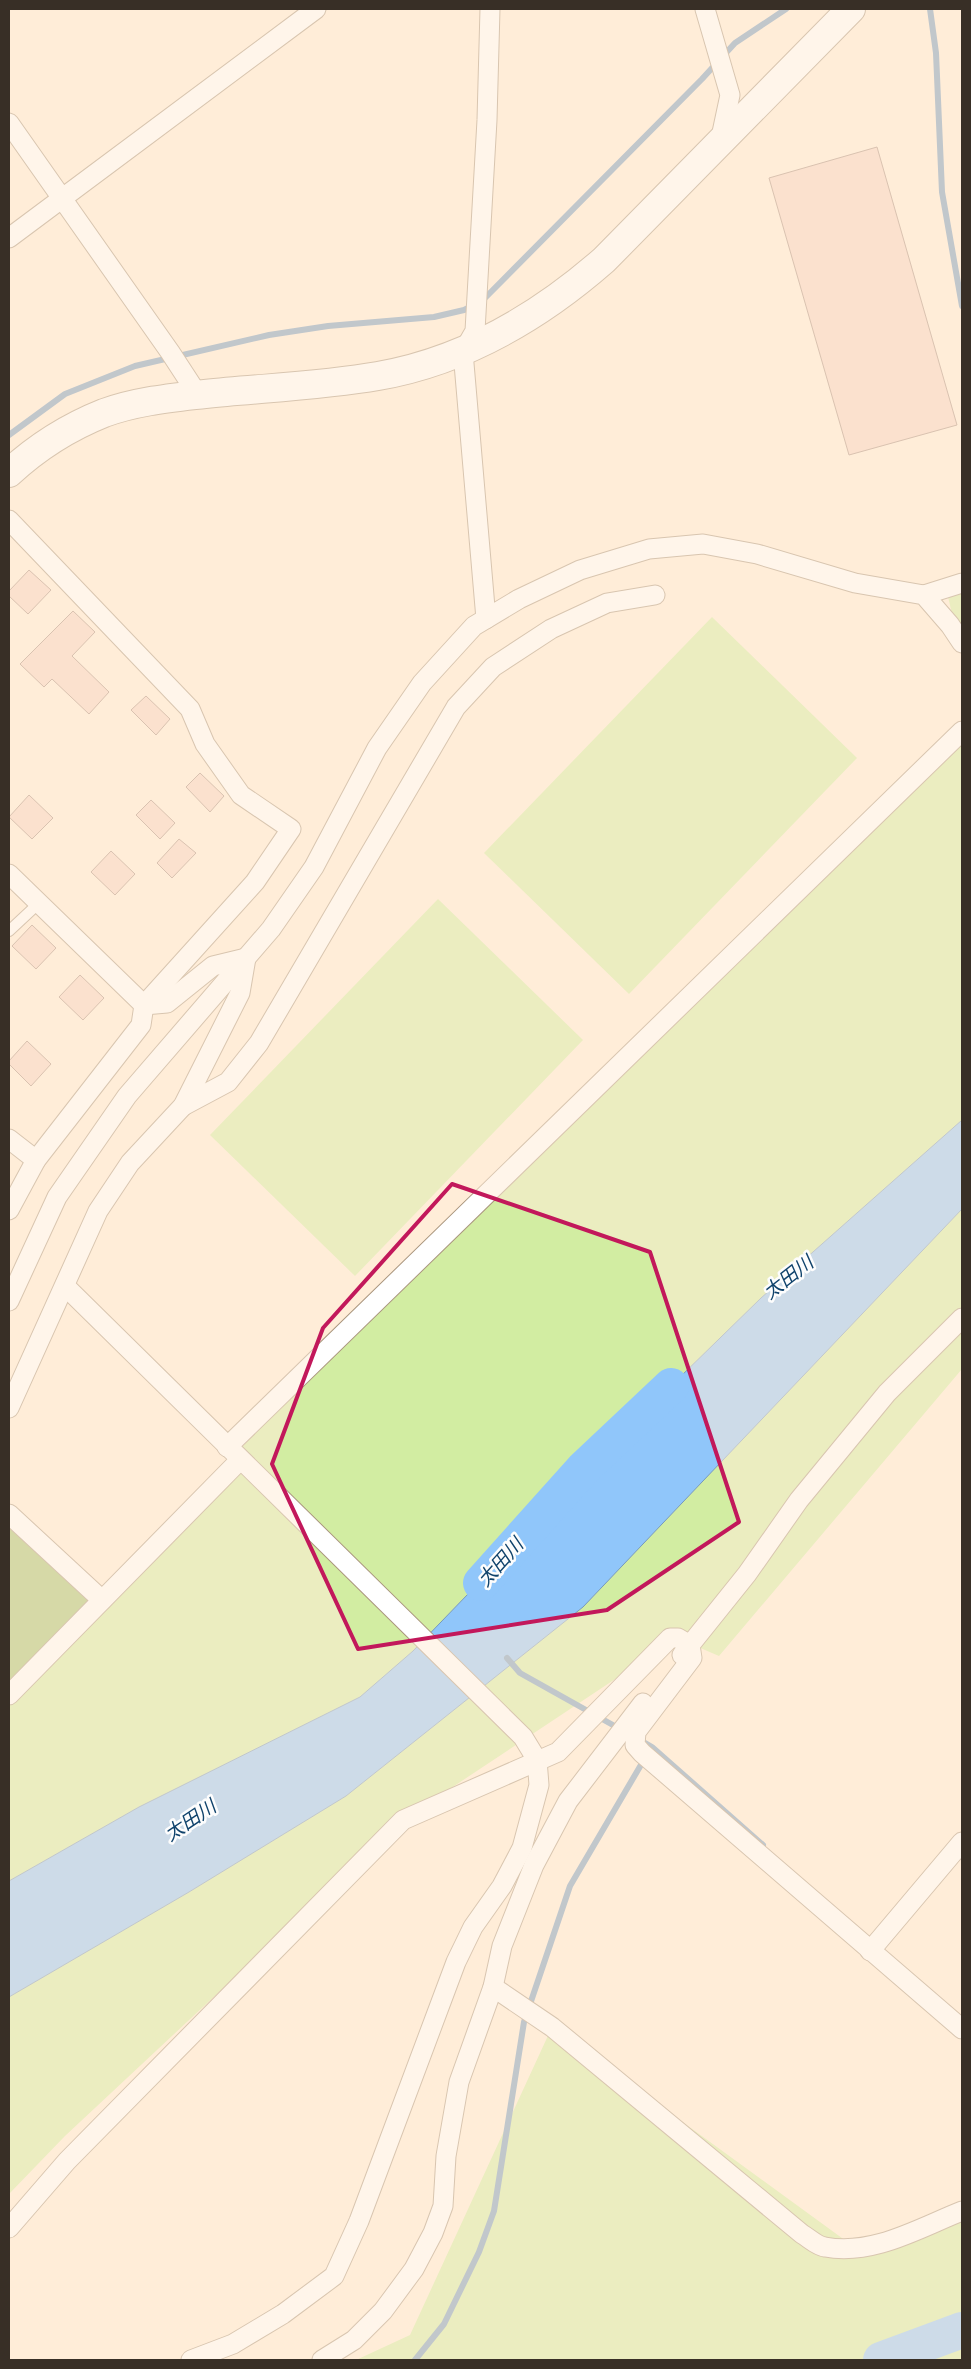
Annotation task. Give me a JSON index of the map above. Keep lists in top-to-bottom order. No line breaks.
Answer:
{"water":["太田川"]}
